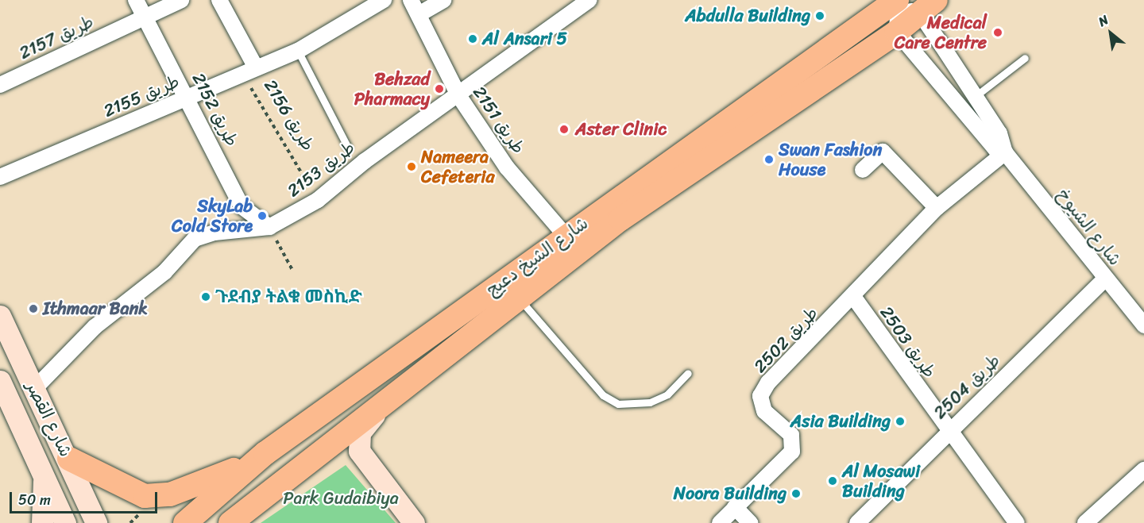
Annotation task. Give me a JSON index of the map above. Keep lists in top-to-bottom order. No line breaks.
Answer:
{"streets":{"main road":["شارع الشيخ دعيج","شارع القصر"],"street":["طريق 2157","طريق 2155","طريق 2152","طريق 2156","طريق 2151","طريق 2153","شارع الشيوخ","طريق 2502","طريق 2503","طريق 2504"]},"crossings":[["طريق 2157","طريق 2152"],["طريق 2155","طريق 2152"],["طريق 2155","طريق 2156"],["طريق 2152","طريق 2153"],["طريق 2156","طريق 2153"],["طريق 2151","طريق 2153"],["طريق 2151","شارع الشيخ دعيج"],["طريق 2153","شارع القصر"],["شارع الشيوخ","شارع الشيخ دعيج"],["شارع الشيوخ","طريق 2502"],["شارع الشيوخ","طريق 2504"],["طريق 2502","طريق 2503"],["طريق 2503","طريق 2504"]],"parks":["Park Gudaibiya"],"places":["Abdulla Building","Medical Care Centre","Al Ansari 5","Behzad Pharmacy","Aster Clinic","Swan Fashion House","Nameera Cefeteria","SkyLab Cold Store","ጉደብያ ትልቁ መስኪድ","Ithmaar Bank","Asia Building","Al Mosawi Building","Noora Building"],"scale_bar":"50 m","north":"top left"}
